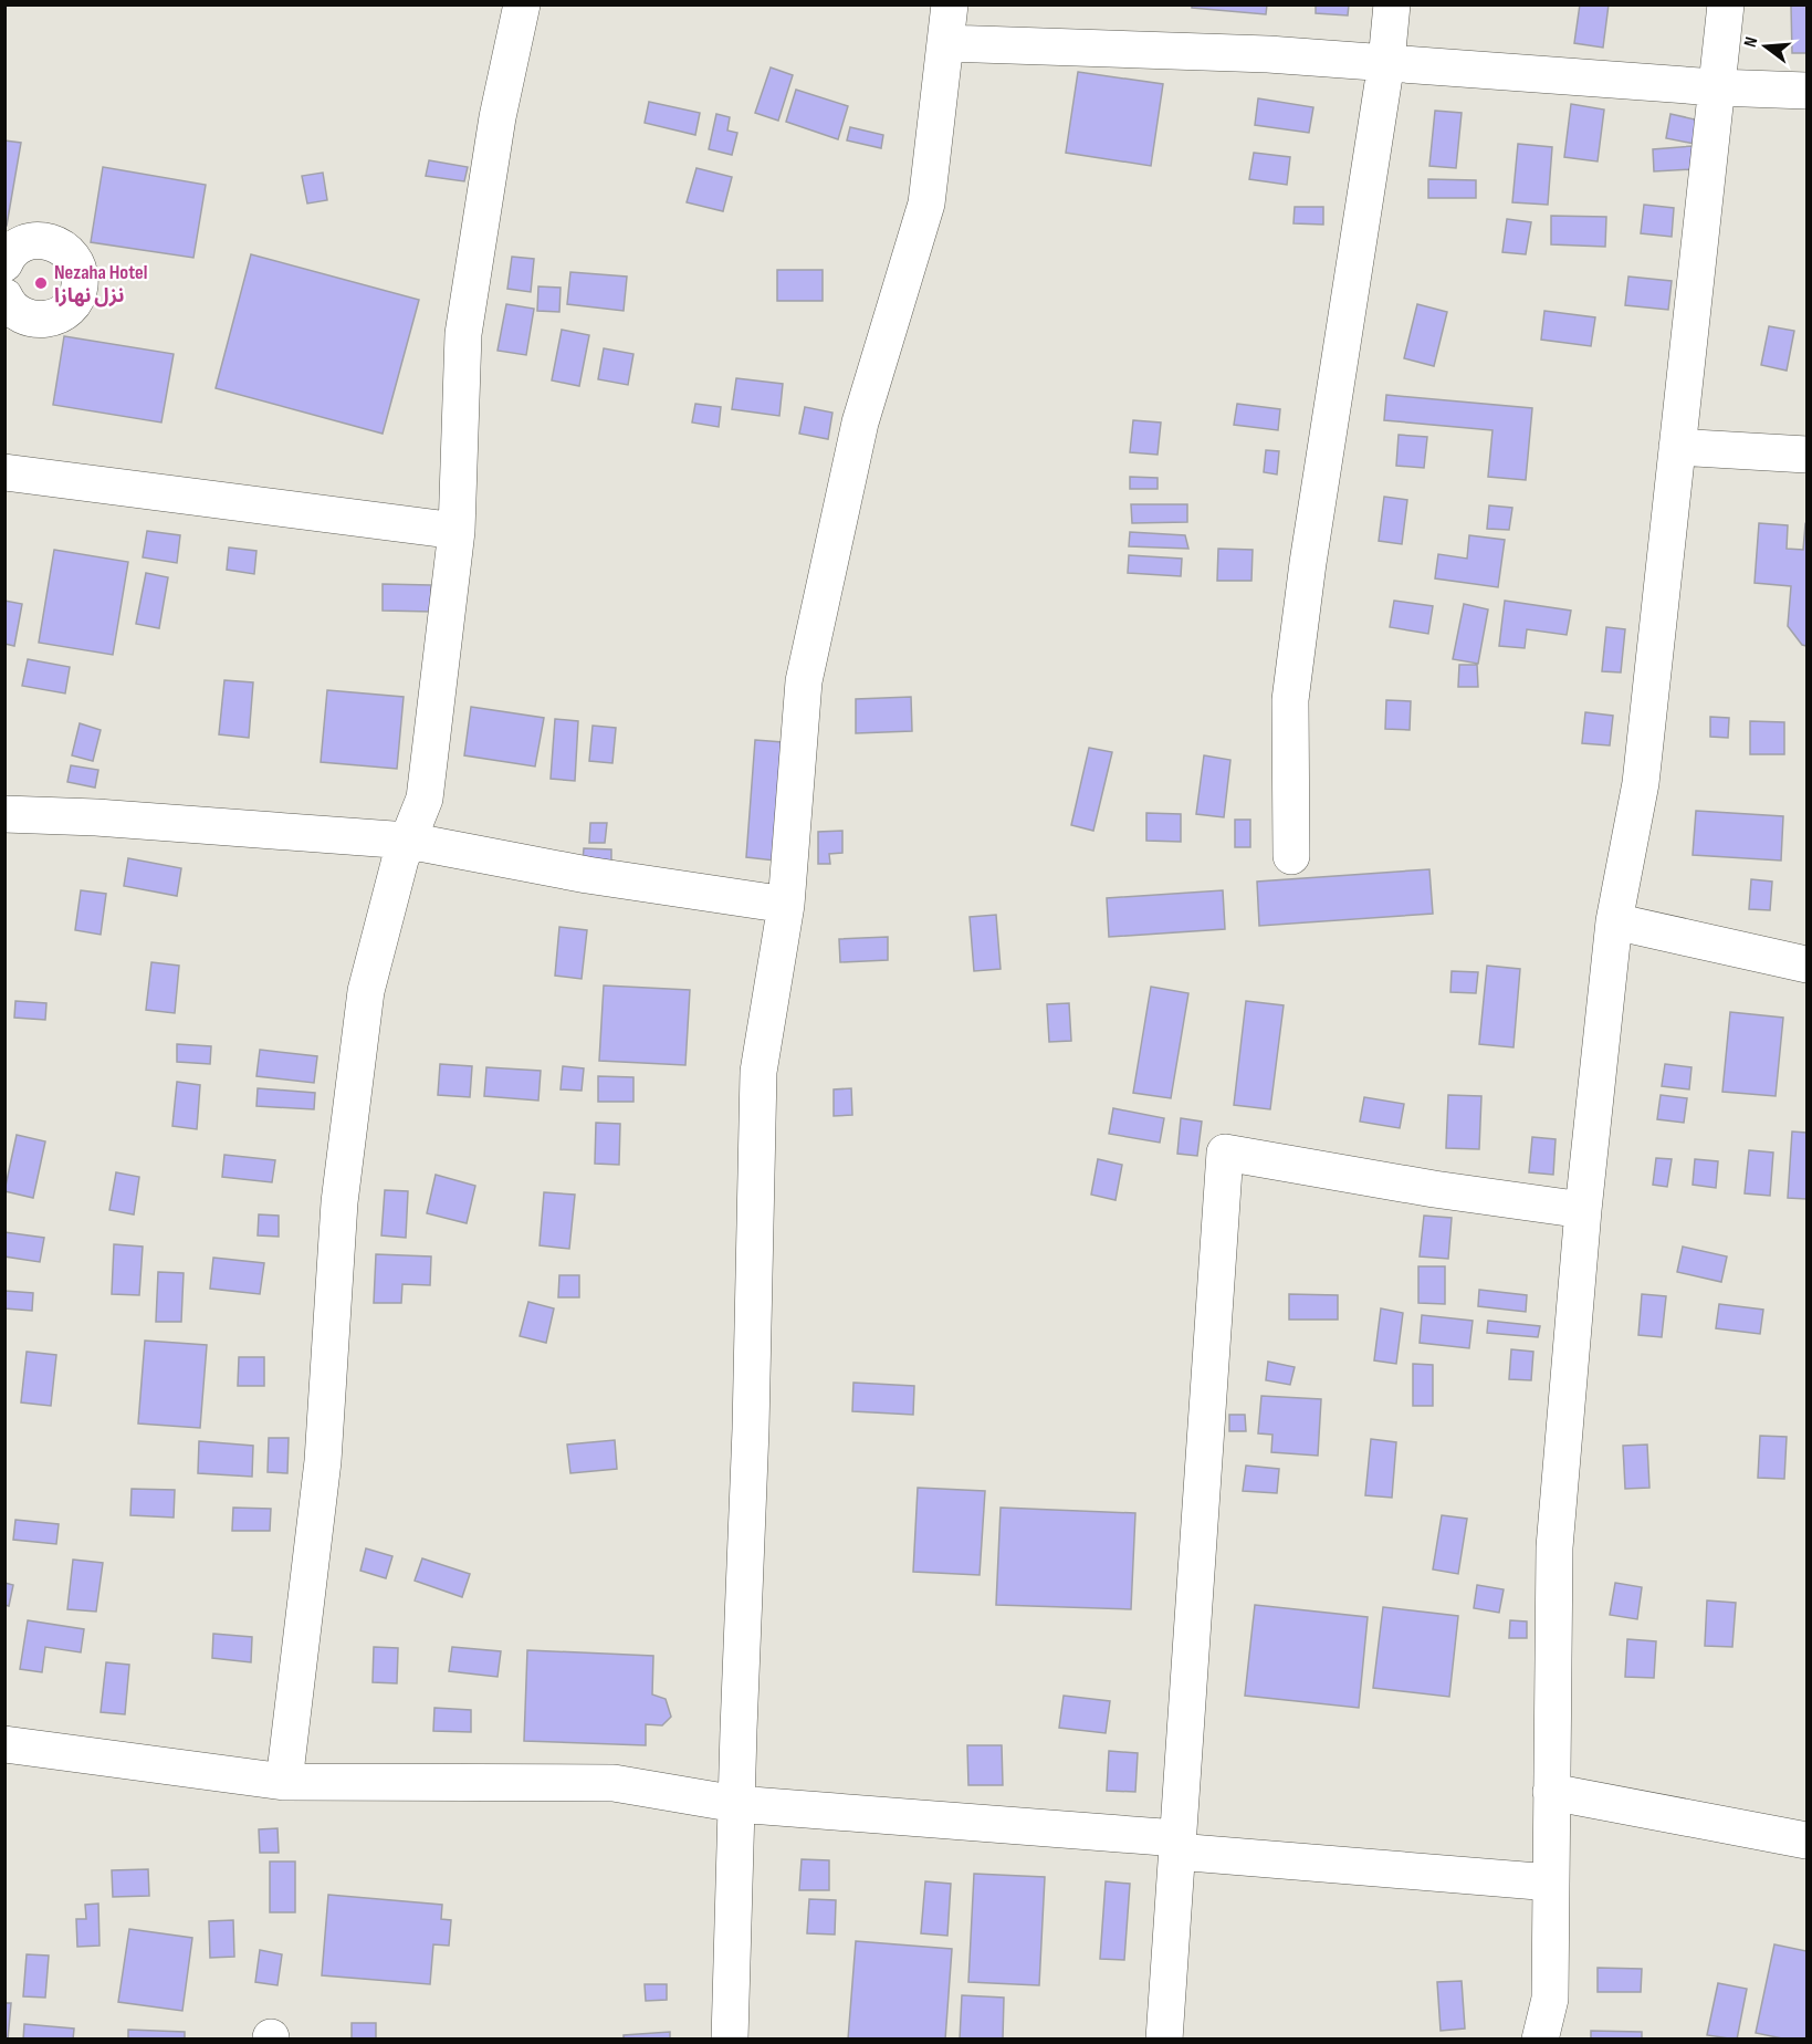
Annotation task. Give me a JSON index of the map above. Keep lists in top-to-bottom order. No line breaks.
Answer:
{"places":["Nezaha Hotel نزل نهازا"],"north":"left"}
